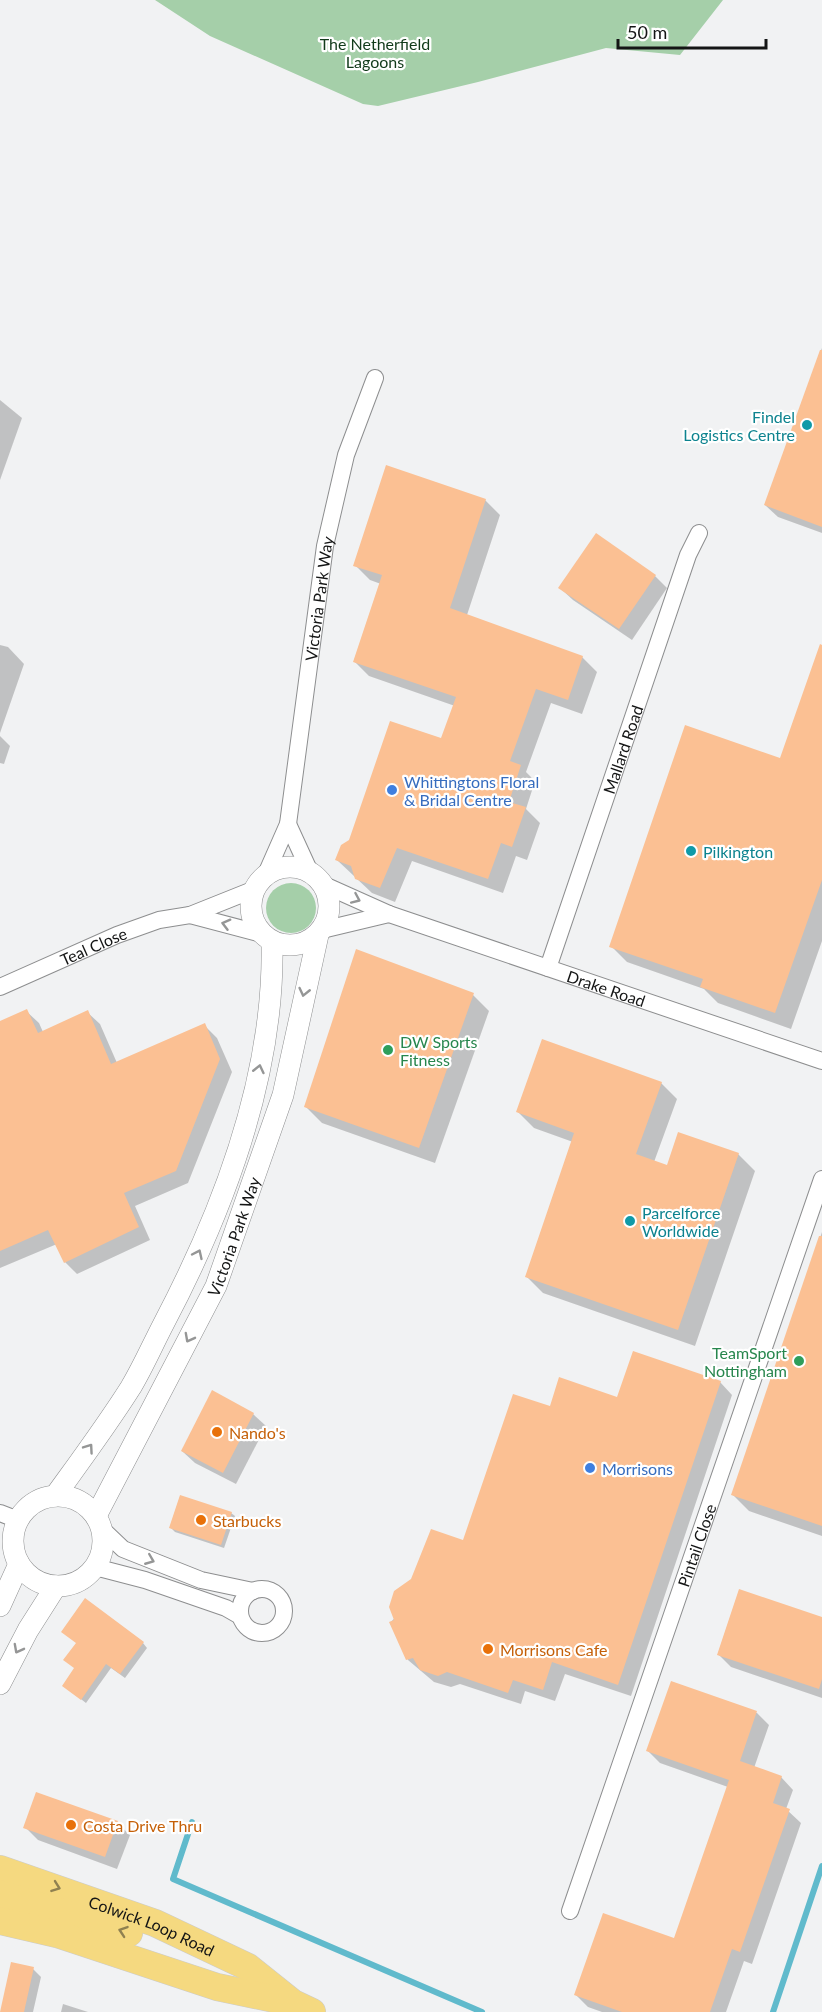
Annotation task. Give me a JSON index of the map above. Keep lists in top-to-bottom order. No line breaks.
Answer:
{"streets":{"main road":["Colwick Loop Road"],"street":["Victoria Park Way","Mallard Road","Teal Close","Drake Road","Pintail Close"]},"crossings":[["Victoria Park Way","Teal Close"],["Victoria Park Way","Drake Road"],["Mallard Road","Drake Road"],["Teal Close","Drake Road"]],"parks":["The Netherfield Lagoons"],"places":["Findel Logistics Centre","Whittingtons Floral & Bridal Centre","Pilkington","DW Sports Fitness","Parcelforce Worldwide","TeamSport Nottingham","Nando's","Morrisons","Starbucks","Morrisons Cafe","Costa Drive Thru"],"scale_bar":"50 m"}
